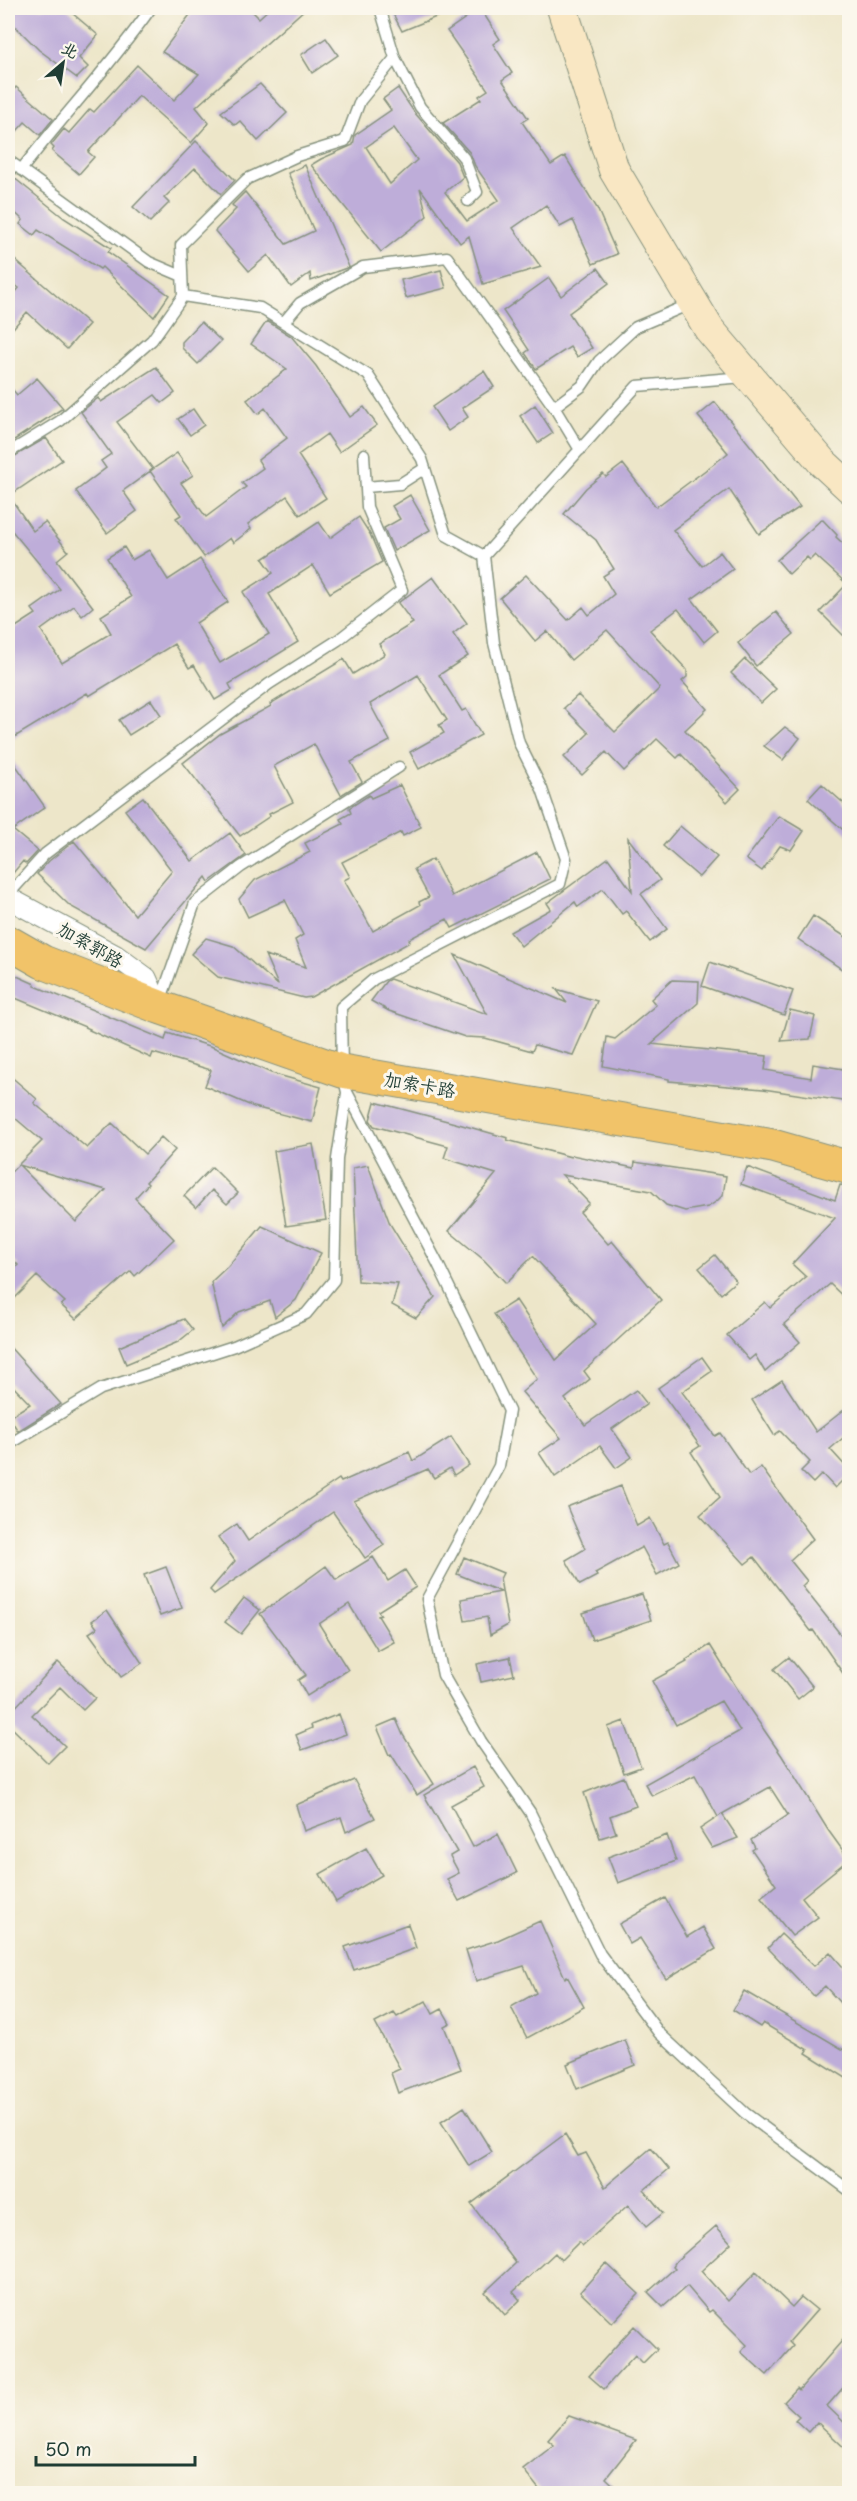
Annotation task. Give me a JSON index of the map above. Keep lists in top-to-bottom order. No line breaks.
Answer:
{"streets":{"main road":["加索卡路"],"street":["加索郭路"]},"crossings":[["加索郭路","加索卡路"]],"scale_bar":"50 m","north":"top right"}
